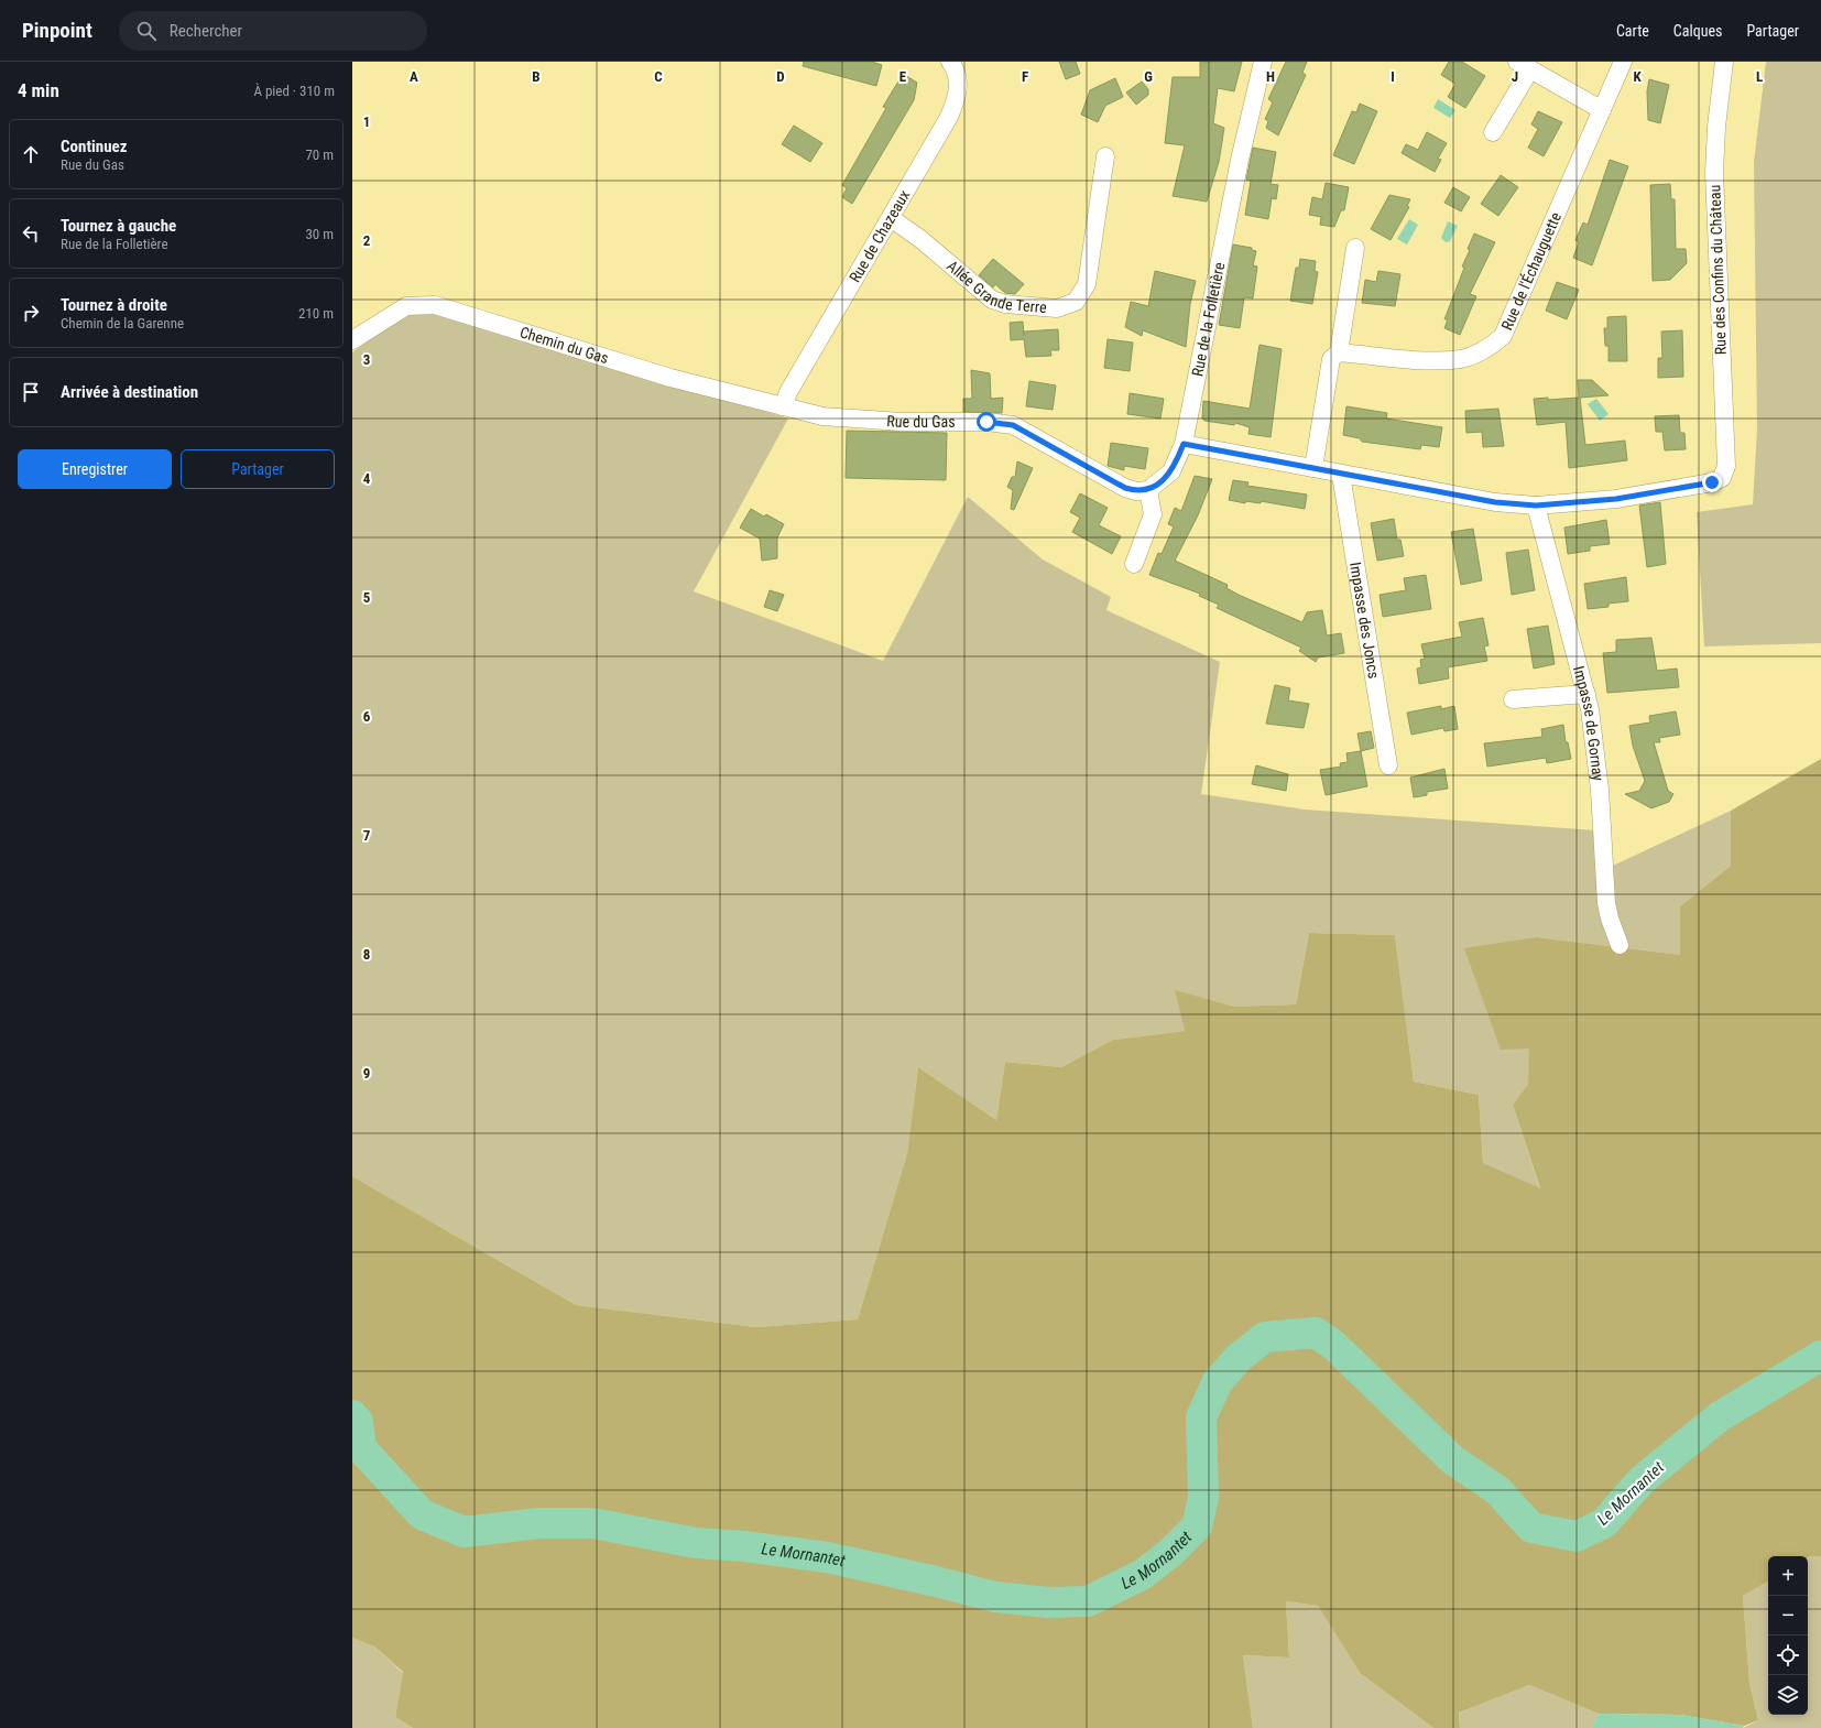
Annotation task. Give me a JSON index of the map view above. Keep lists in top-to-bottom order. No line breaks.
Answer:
{"streets":{"street":["Rue de Chazeaux","Rue des Confins du Château","Rue de l'Échauguette","Allée Grande Terre","Rue de la Folletière","Chemin du Gas","Rue du Gas","Impasse des Joncs","Impasse de Gornay"]},"crossings":[["Rue de Chazeaux","Allée Grande Terre"],["Rue de Chazeaux","Chemin du Gas"],["Rue de Chazeaux","Rue du Gas"],["Rue des Confins du Château","Impasse de Gornay"],["Rue de la Folletière","Rue du Gas"],["Chemin du Gas","Rue du Gas"]],"water":["Le Mornantet"],"page":{"header":"Pinpoint","search":"Rechercher","nav":["Carte","Calques","Partager"],"heading":["4 min","À pied · 310 m"],"list":[["Continuez","Rue du Gas","70 m"],["Tournez à gauche","Rue de la Folletière","30 m"],["Tournez à droite","Chemin de la Garenne","210 m"],"Arrivée à destination"],"buttons":["Enregistrer","Partager"],"map_buttons":["+","−"]},"grid":{"columns":["A","B","C","D","E","F","G","H","I","J","K","L"],"rows":["1","2","3","4","5","6","7","8","9"]}}
